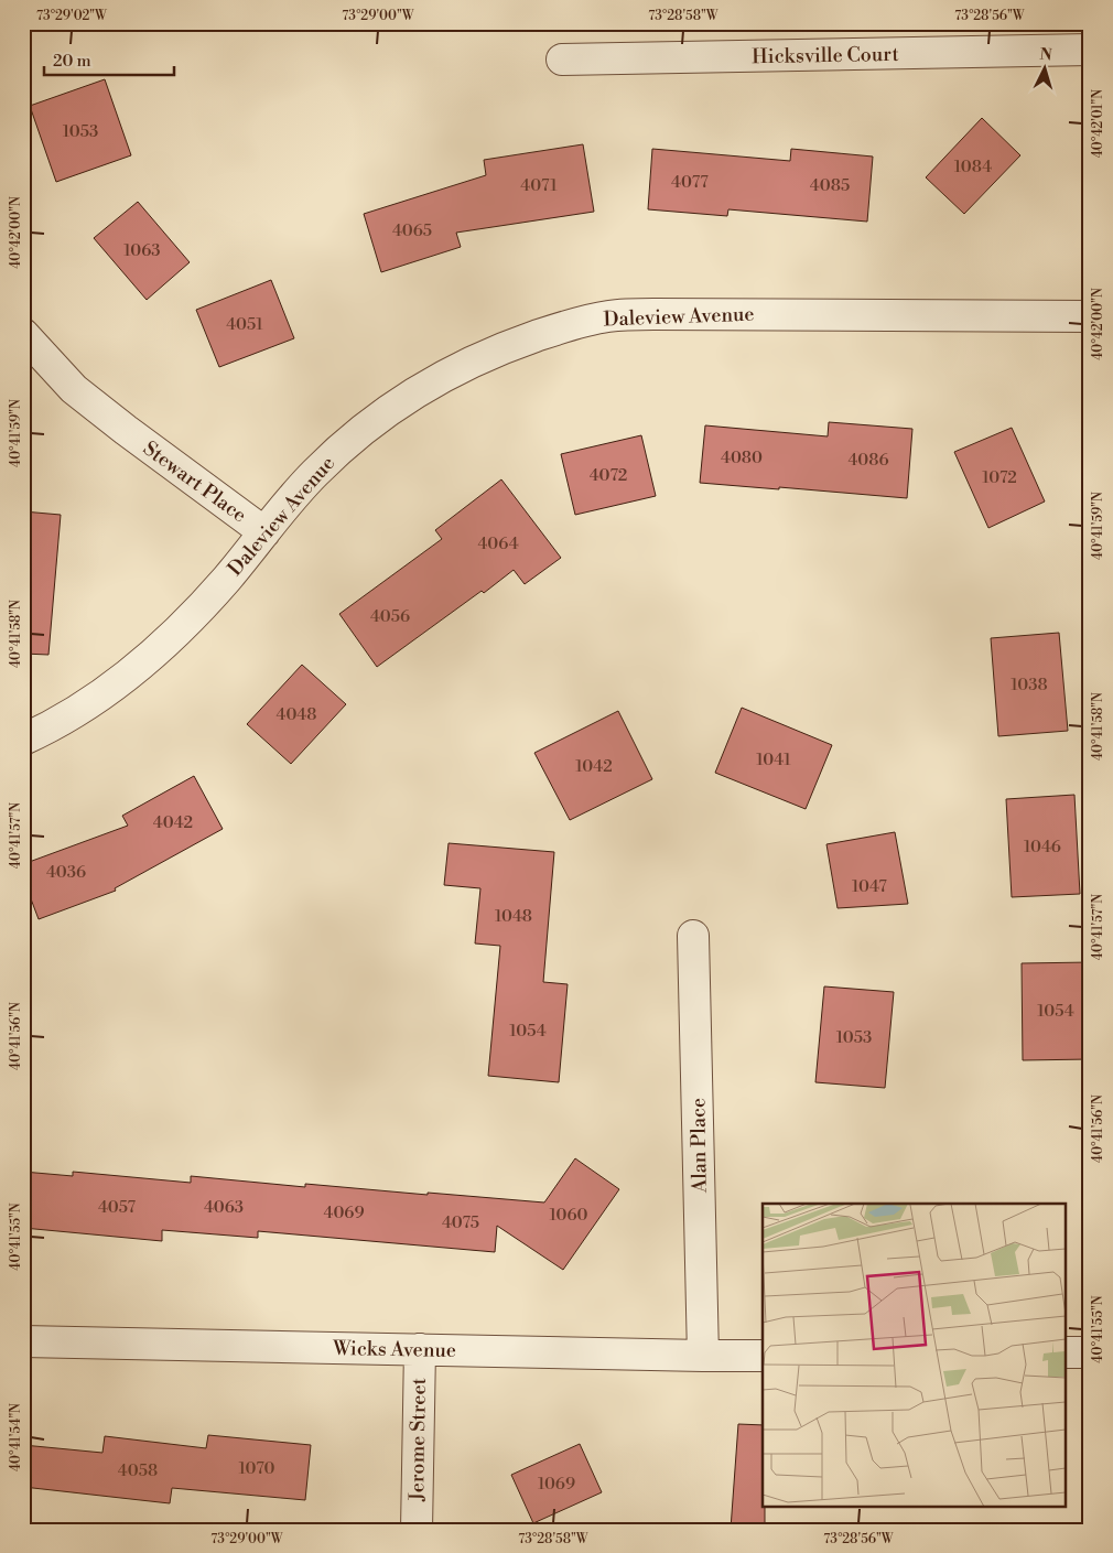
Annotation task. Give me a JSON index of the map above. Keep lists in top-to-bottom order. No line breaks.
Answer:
{"streets":{"street":["Hicksville Court","Daleview Avenue","Stewart Place","Alan Place","Wicks Avenue","Jerome Street"]},"crossings":[["Daleview Avenue","Stewart Place"],["Alan Place","Wicks Avenue"],["Wicks Avenue","Jerome Street"]],"house_numbers":["1053","1084","4077","4071","4085","4065","1063","4051","4080","4086","4072","1072","4064","4056","1038","4048","1041","1042","4042","1046","4036","1047","1048","1054","1054","1053","4057","4063","4069","1060","4075","1070","4058","1069"],"scale_bar":"20 m","north":"top","coordinates":["73°29'02\"W","73°29'00\"W","73°28'58\"W","73°28'56\"W","40°42'01\"N","40°42'00\"N","40°41'59\"N","40°41'58\"N","40°41'57\"N","40°41'56\"N","40°41'55\"N","40°41'54\"N"]}
